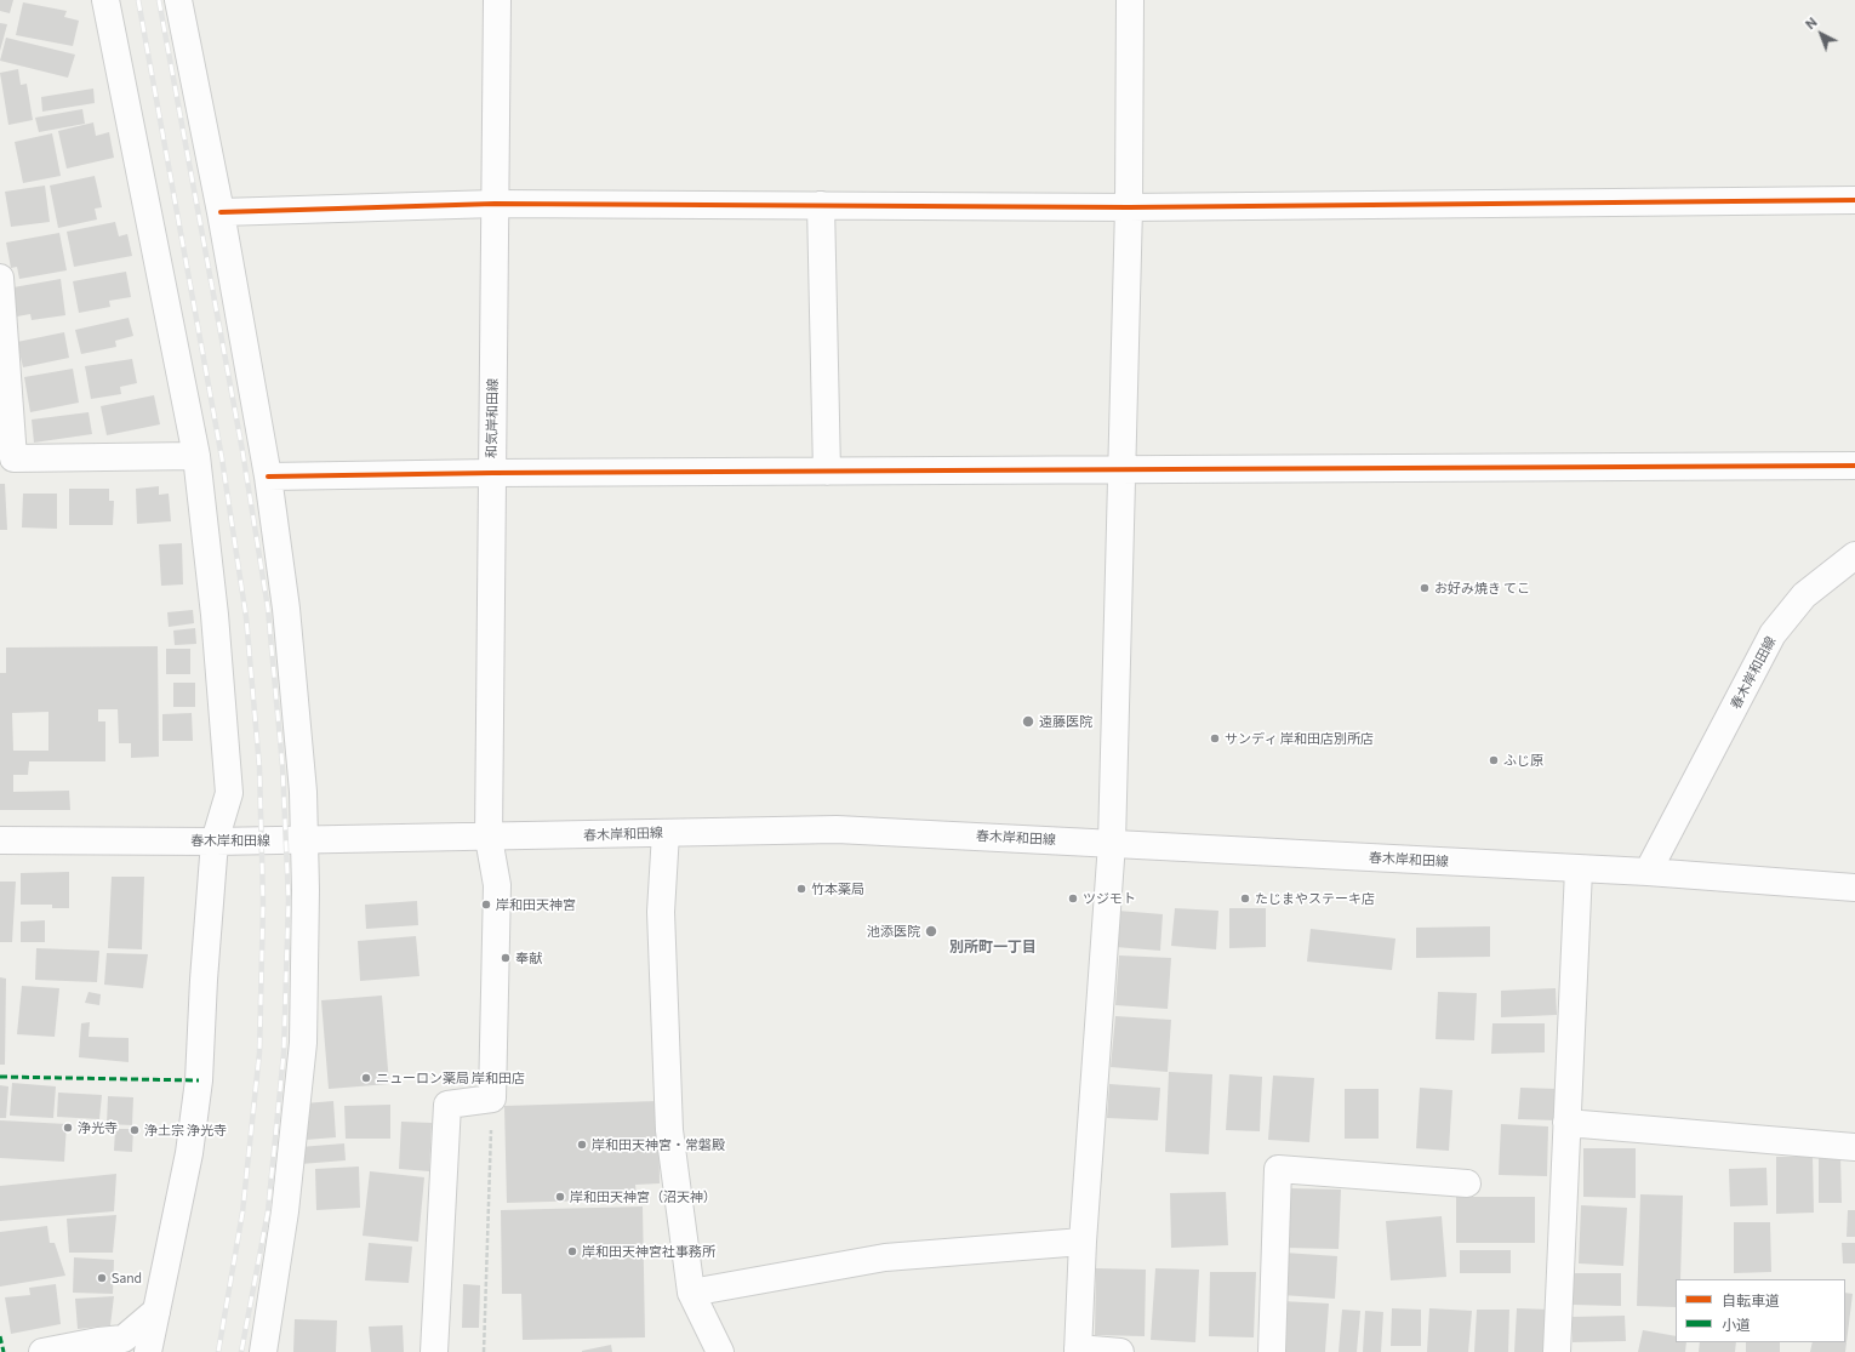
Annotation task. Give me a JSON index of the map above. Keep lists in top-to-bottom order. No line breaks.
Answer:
{"streets":{"street":["和気岸和田線","春木岸和田線"]},"crossings":[["和気岸和田線","春木岸和田線"]],"districts":["別所町一丁目"],"places":["お好み焼き てこ","遠藤医院","サンディ 岸和田店別所店","ふじ原","竹本薬局","ツジモト","たじまやステーキ店","岸和田天神宮","池添医院","奉献","ニューロン薬局 岸和田店","浄光寺","浄土宗 浄光寺","岸和田天神宮・常磐殿","岸和田天神宮（沼天神）","岸和田天神宮社事務所","Sand"],"legend":["自転車道","小道"],"north":"top left"}
